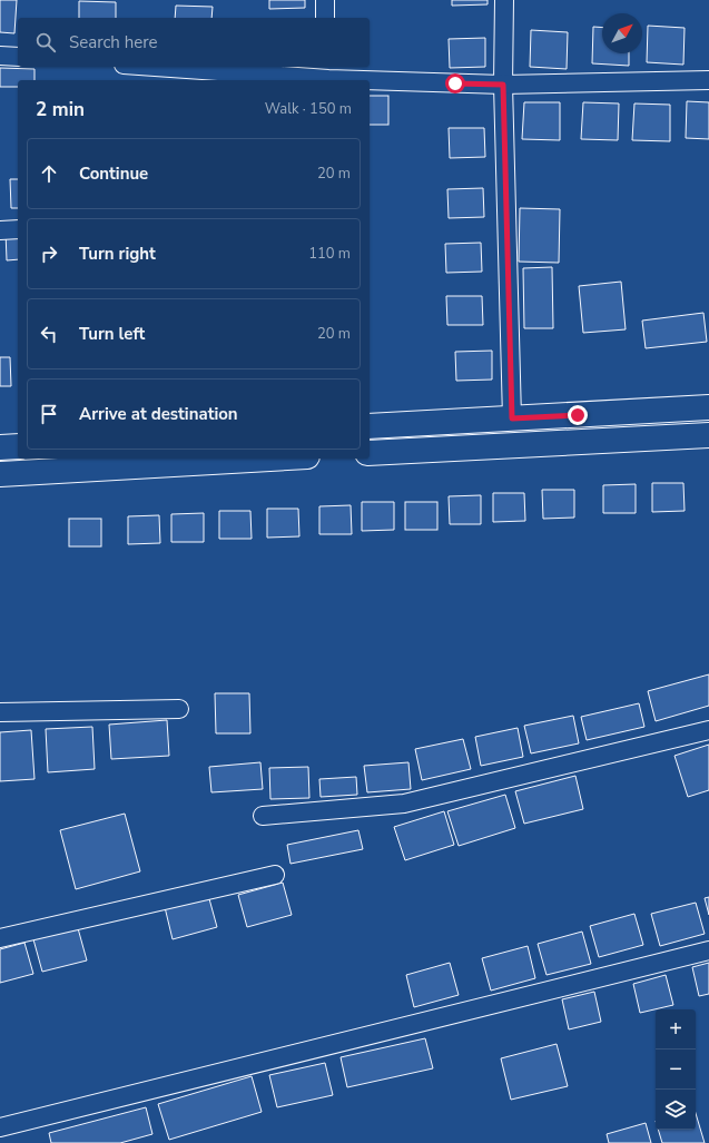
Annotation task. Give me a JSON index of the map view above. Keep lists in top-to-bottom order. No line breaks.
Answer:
{"north":"top right","page":{"search":"Search here","heading":["2 min","Walk · 150 m"],"list":[["Continue","20 m"],["Turn right","110 m"],["Turn left","20 m"],"Arrive at destination"],"map_buttons":["+","−"]}}
